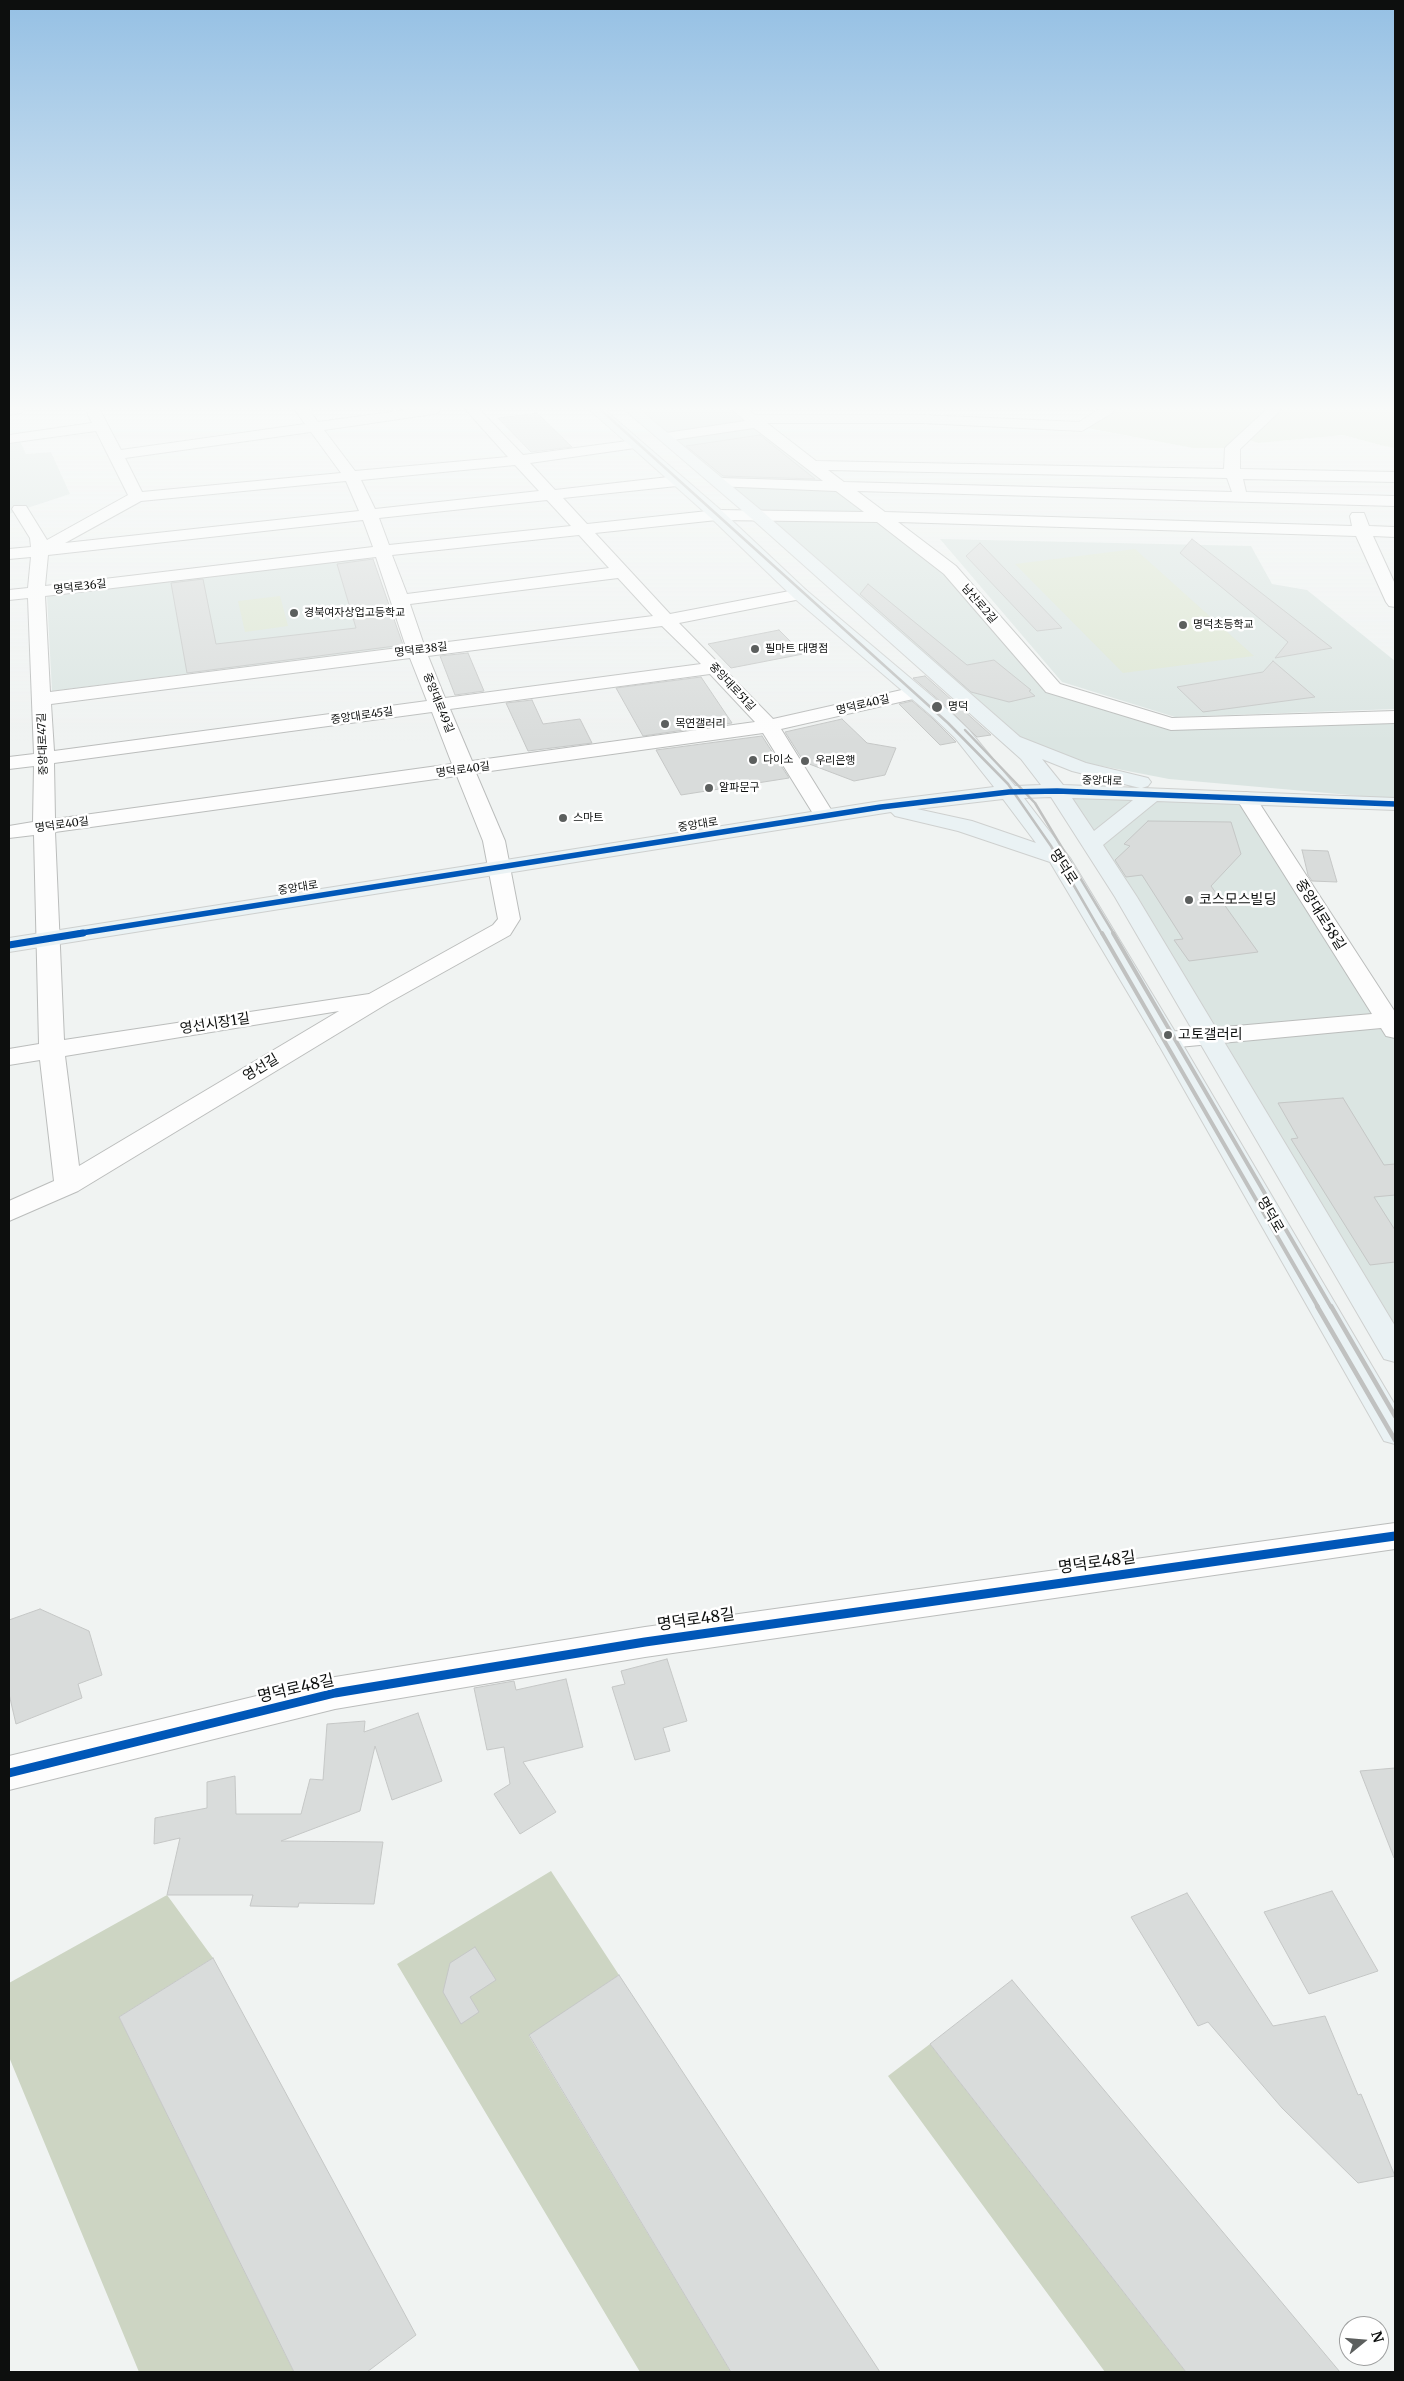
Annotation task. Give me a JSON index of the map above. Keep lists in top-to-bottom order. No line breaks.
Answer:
{"streets":{"main road":["중앙대로","명덕로"],"street":["명덕로36길","남산로2길","명덕로38길","중앙대로51길","중앙대로49길","명덕로40길","중앙대로45길","중앙대로47길","중앙대로58길","영선시장1길","영선길","명덕로48길"]},"crossings":[["명덕로36길","중앙대로51길"],["명덕로36길","중앙대로49길"],["명덕로36길","중앙대로47길"],["명덕로38길","중앙대로51길"],["명덕로38길","중앙대로49길"],["명덕로38길","중앙대로47길"],["명덕로38길","명덕로"],["중앙대로51길","명덕로40길"],["중앙대로51길","중앙대로45길"],["중앙대로51길","중앙대로"],["중앙대로49길","명덕로40길"],["중앙대로49길","중앙대로45길"],["중앙대로49길","중앙대로"],["중앙대로49길","영선길"],["명덕로40길","중앙대로47길"],["명덕로40길","명덕로"],["중앙대로45길","중앙대로47길"],["중앙대로47길","중앙대로"],["중앙대로","명덕로"],["중앙대로","중앙대로58길"],["영선시장1길","영선길"]],"places":["경북여자상업고등학교","명덕초등학교","필마트 대명점","명덕","목연갤러리","다이소","우리은행","알파문구","스마트","코스모스빌딩","고토갤러리"],"north":"right"}
